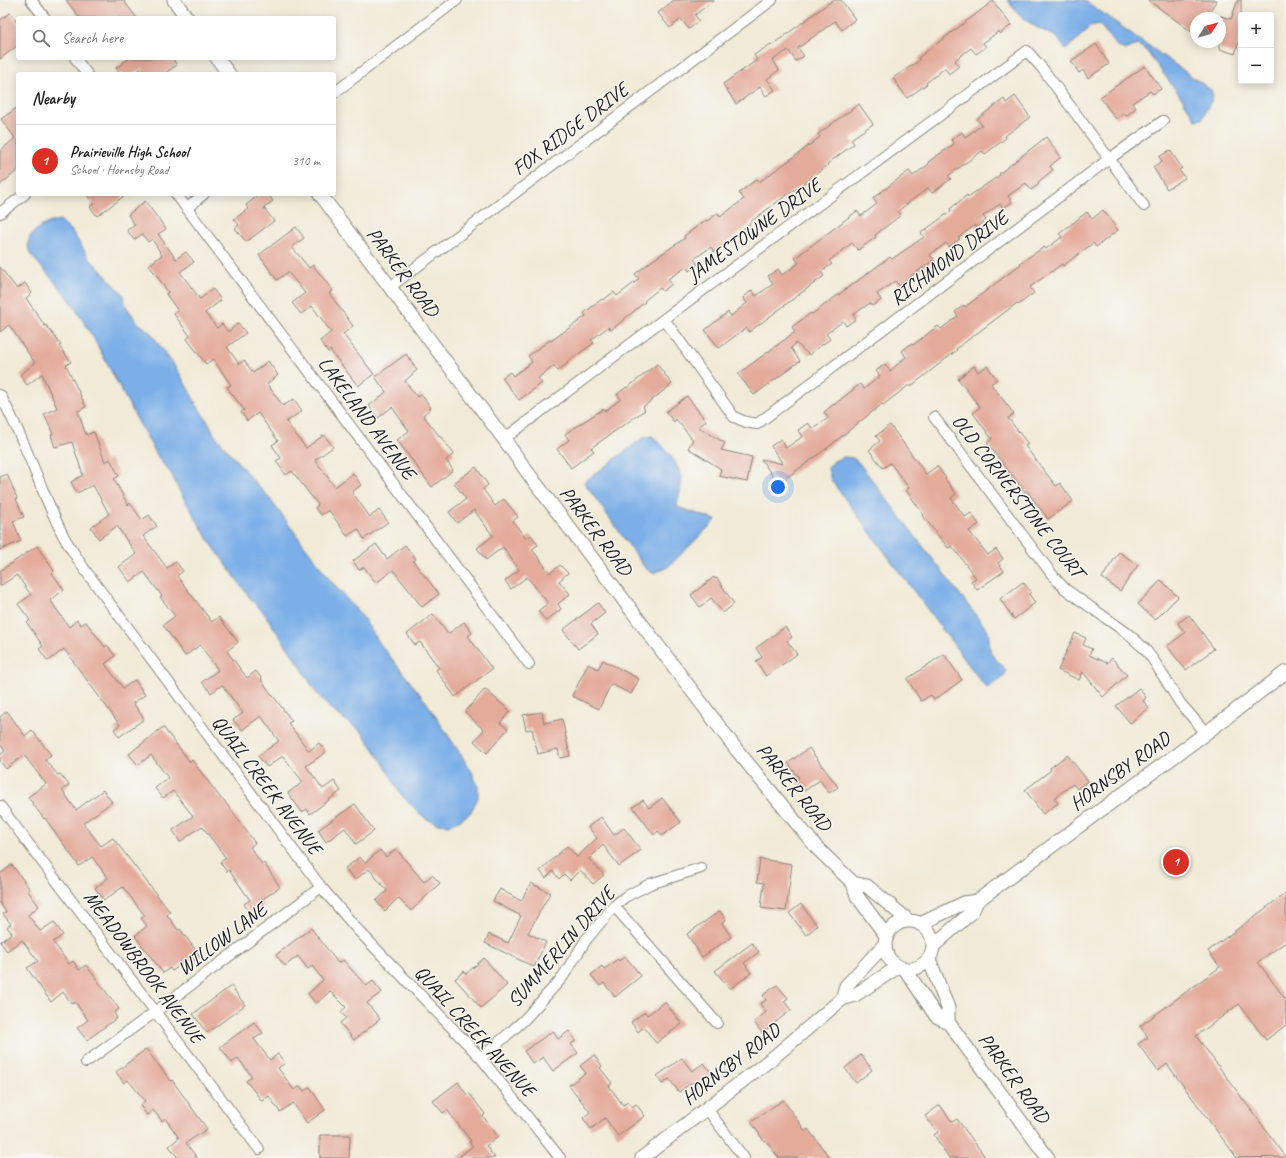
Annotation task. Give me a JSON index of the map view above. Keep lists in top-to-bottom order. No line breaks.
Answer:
{"streets":{"street":["FOX RIDGE DRIVE","JAMESTOWNE DRIVE","RICHMOND DRIVE","PARKER ROAD","LAKELAND AVENUE","OLD CORNERSTONE COURT","HORNSBY ROAD","QUAIL CREEK AVENUE","WILLOW LANE","SUMMERLIN DRIVE","MEADOWBROOK AVENUE"]},"crossings":[["FOX RIDGE DRIVE","PARKER ROAD"],["JAMESTOWNE DRIVE","RICHMOND DRIVE"],["JAMESTOWNE DRIVE","PARKER ROAD"],["PARKER ROAD","HORNSBY ROAD"],["OLD CORNERSTONE COURT","HORNSBY ROAD"],["QUAIL CREEK AVENUE","WILLOW LANE"],["QUAIL CREEK AVENUE","SUMMERLIN DRIVE"],["WILLOW LANE","MEADOWBROOK AVENUE"]],"north":"top right","page":{"map_buttons":["+","−"],"search":"Search here","heading":"Nearby","list":[{"mark":"1","name":"Prairieville High School","note":"School · Hornsby Road","value":"310 m"}],"pins":"1"}}
